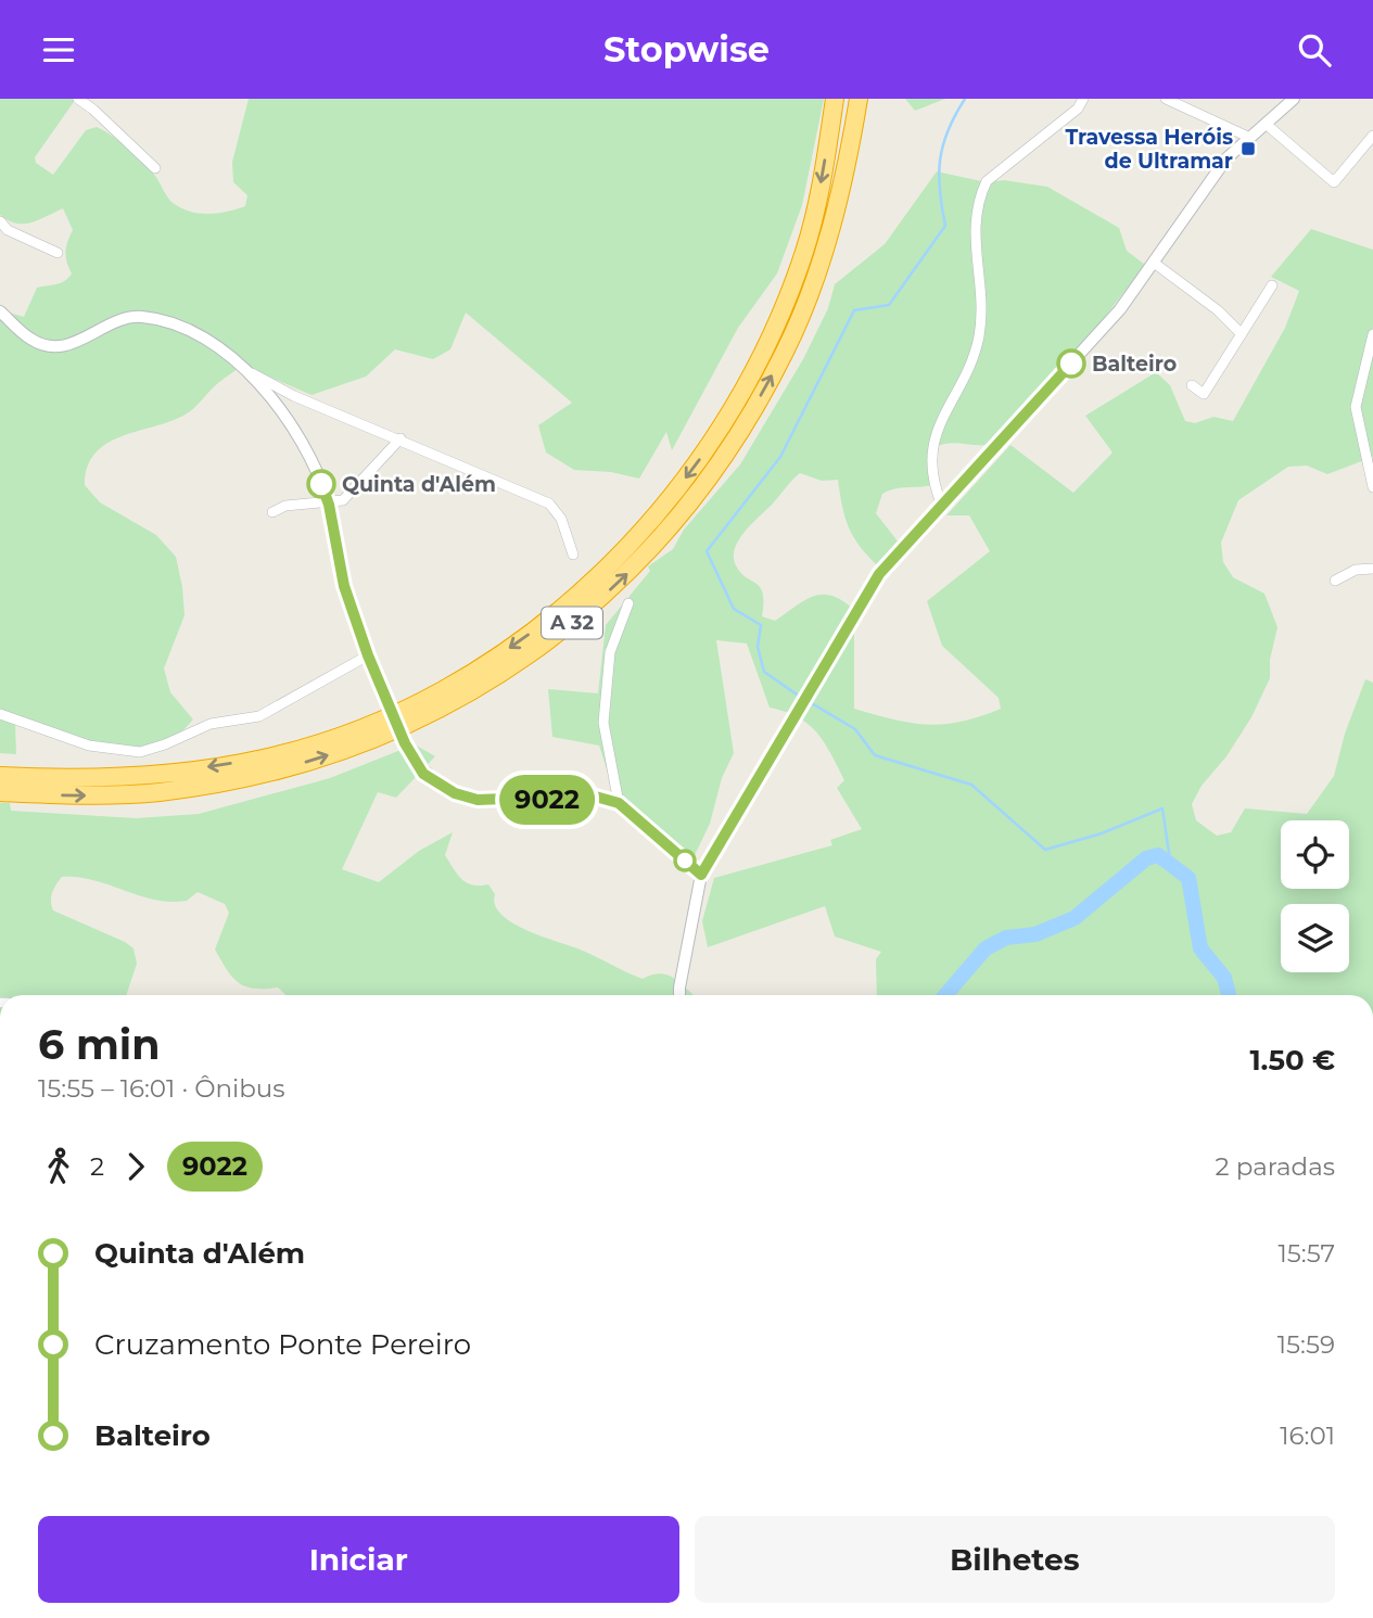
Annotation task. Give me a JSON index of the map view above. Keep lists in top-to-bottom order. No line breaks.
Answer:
{"streets":{"highway":["A 32"]},"places":{"transit":["Travessa Heróis de Ultramar"],"other":["Balteiro","Quinta d'Além"]},"lines":["bus line 9022"],"page":{"header":"Stopwise","on_map":"9022","heading":["6 min","15:55 – 16:01 · Ônibus","1.50 €"],"legs":["2","9022","2 paradas"],"list":[{"name":"Quinta d'Além","value":"15:57"},{"name":"Cruzamento Ponte Pereiro","value":"15:59"},{"name":"Balteiro","value":"16:01"}],"buttons":["Iniciar","Bilhetes"]}}
